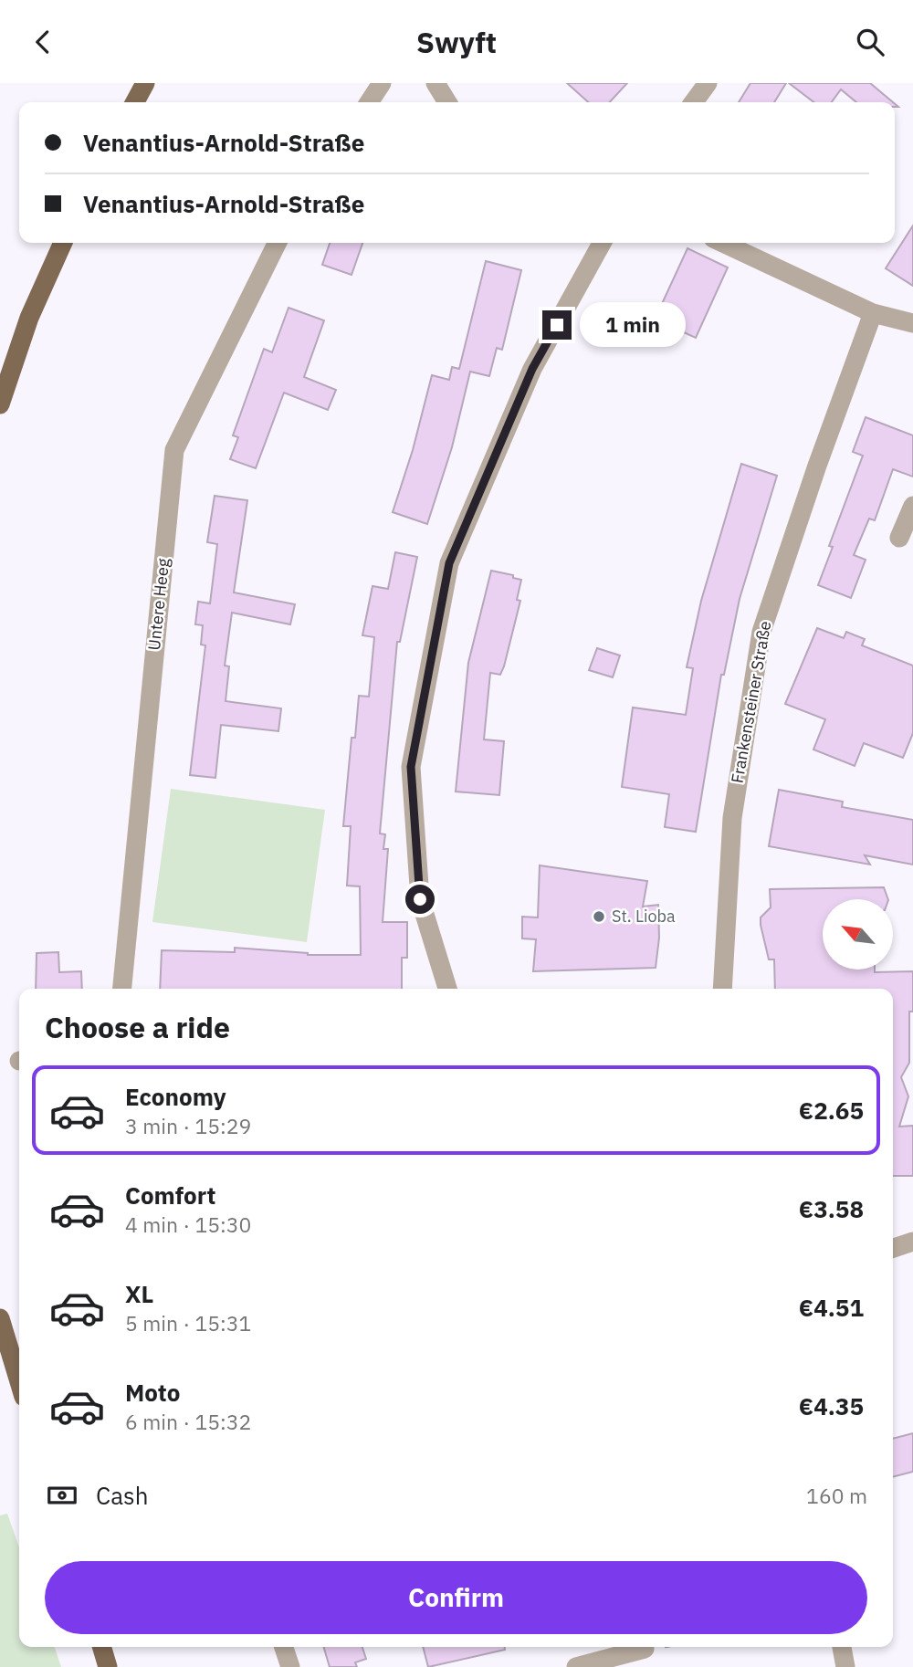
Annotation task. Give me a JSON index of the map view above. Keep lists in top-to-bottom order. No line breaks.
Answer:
{"streets":{"street":["Untere Heeg","Frankensteiner Straße"]},"places":["St. Lioba"],"north":"top left","page":{"header":"Swyft","banner":["Venantius-Arnold-Straße","Venantius-Arnold-Straße"],"bubble":"1 min","heading":"Choose a ride","list":[{"name":"Economy","note":"3 min · 15:29","value":"€2.65"},{"name":"Comfort","note":"4 min · 15:30","value":"€3.58"},{"name":"XL","note":"5 min · 15:31","value":"€4.51"},{"name":"Moto","note":"6 min · 15:32","value":"€4.35"}],"pay":["Cash","160 m"],"buttons":"Confirm"}}
